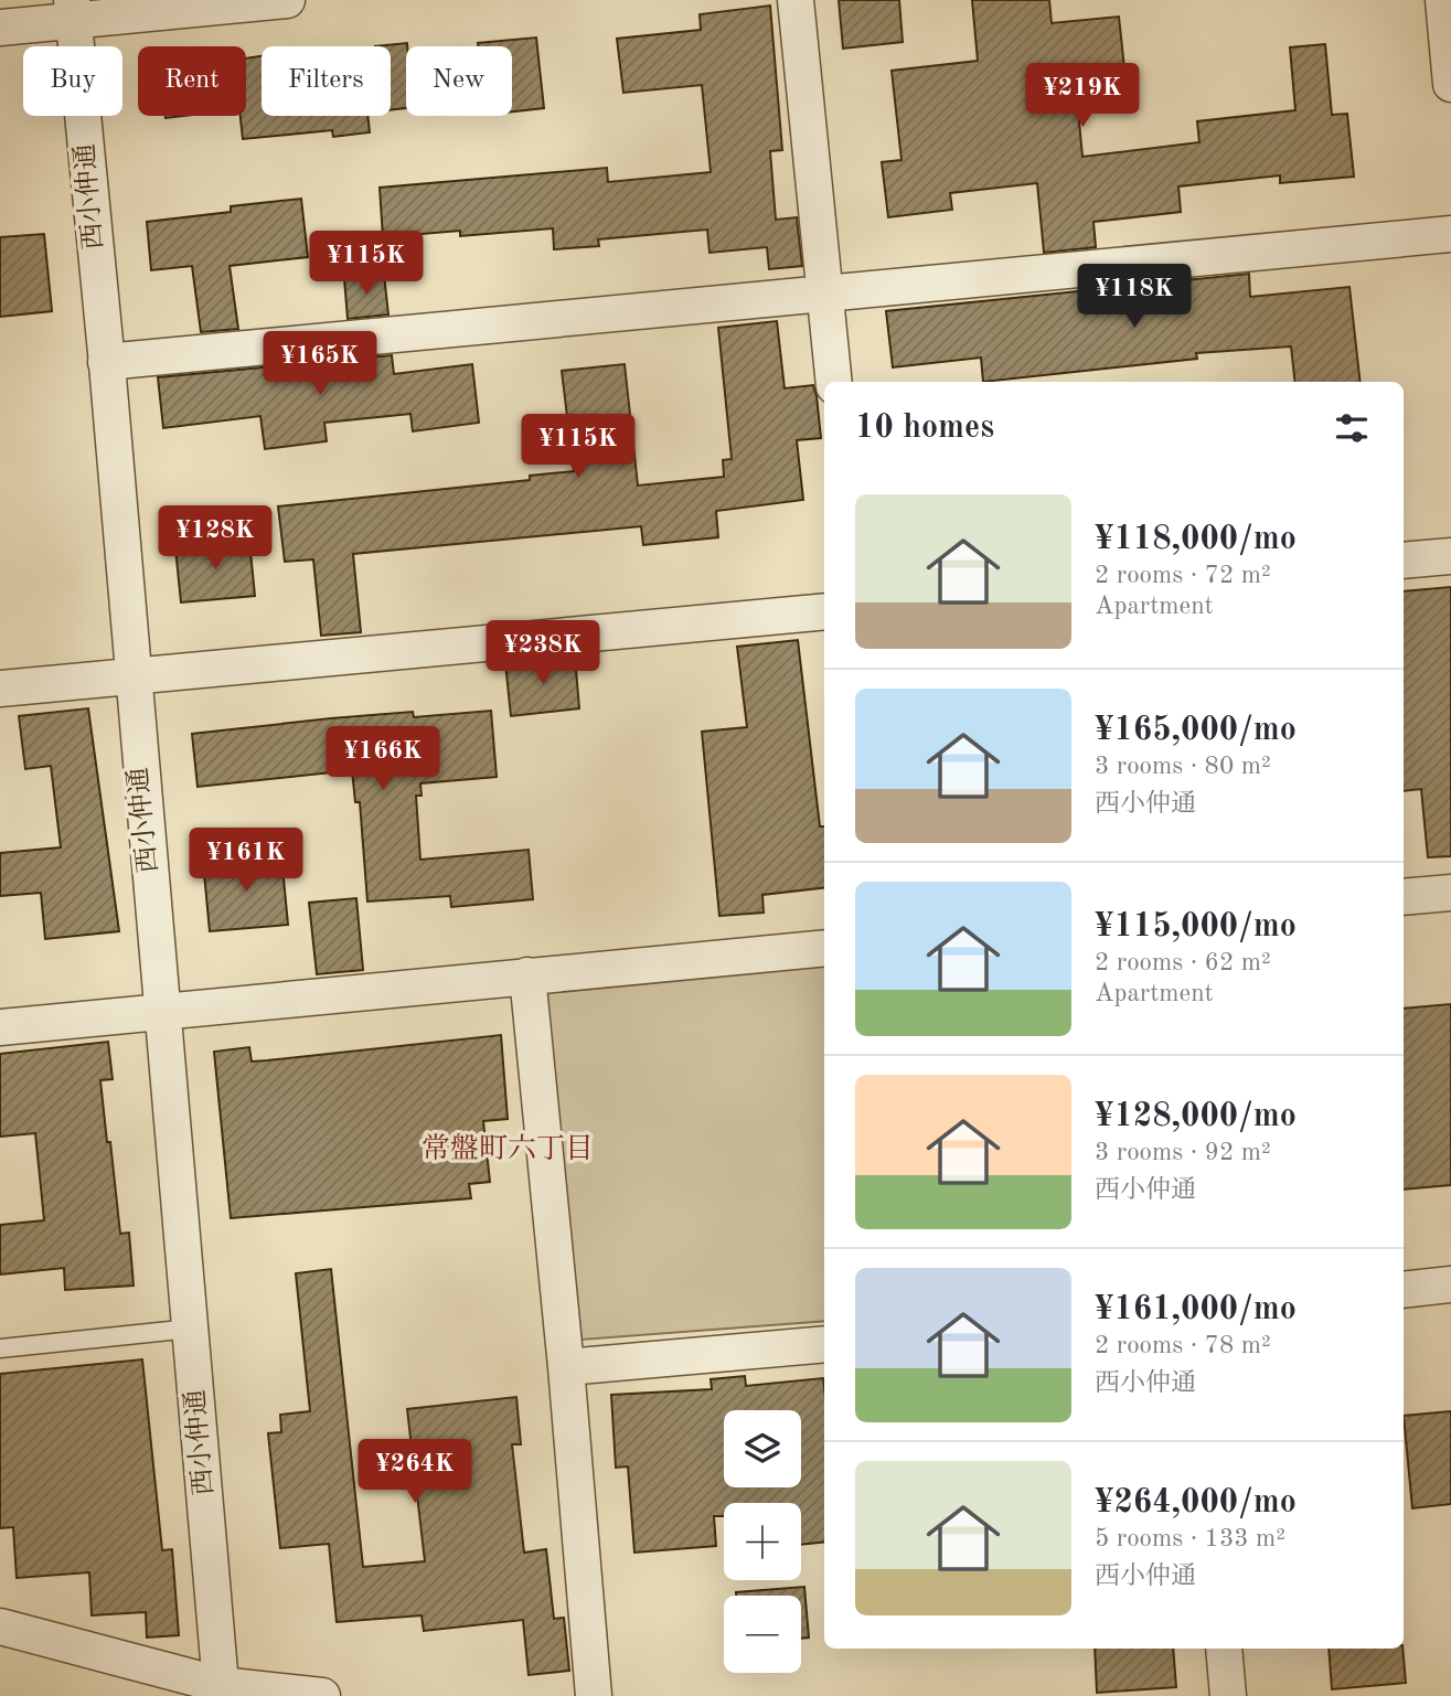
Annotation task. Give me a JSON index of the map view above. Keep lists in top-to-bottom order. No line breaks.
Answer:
{"streets":{"street":["西小仲通"]},"districts":["常盤町六丁目"],"page":{"chip":["Buy","Rent","Filters","New"],"price":["¥219K","¥115K","¥118K","¥165K","¥115K","¥128K","¥238K","¥166K","¥161K","¥264K"],"heading":"10 homes","list":[{"name":"¥118,000/mo","note":"2 rooms · 72 m² · Apartment"},{"name":"¥165,000/mo","note":"3 rooms · 80 m² · 西小仲通"},{"name":"¥115,000/mo","note":"2 rooms · 62 m² · Apartment"},{"name":"¥128,000/mo","note":"3 rooms · 92 m² · 西小仲通"},{"name":"¥161,000/mo","note":"2 rooms · 78 m² · 西小仲通"},{"name":"¥264,000/mo","note":"5 rooms · 133 m² · 西小仲通"}],"map_buttons":["+","−"]}}
